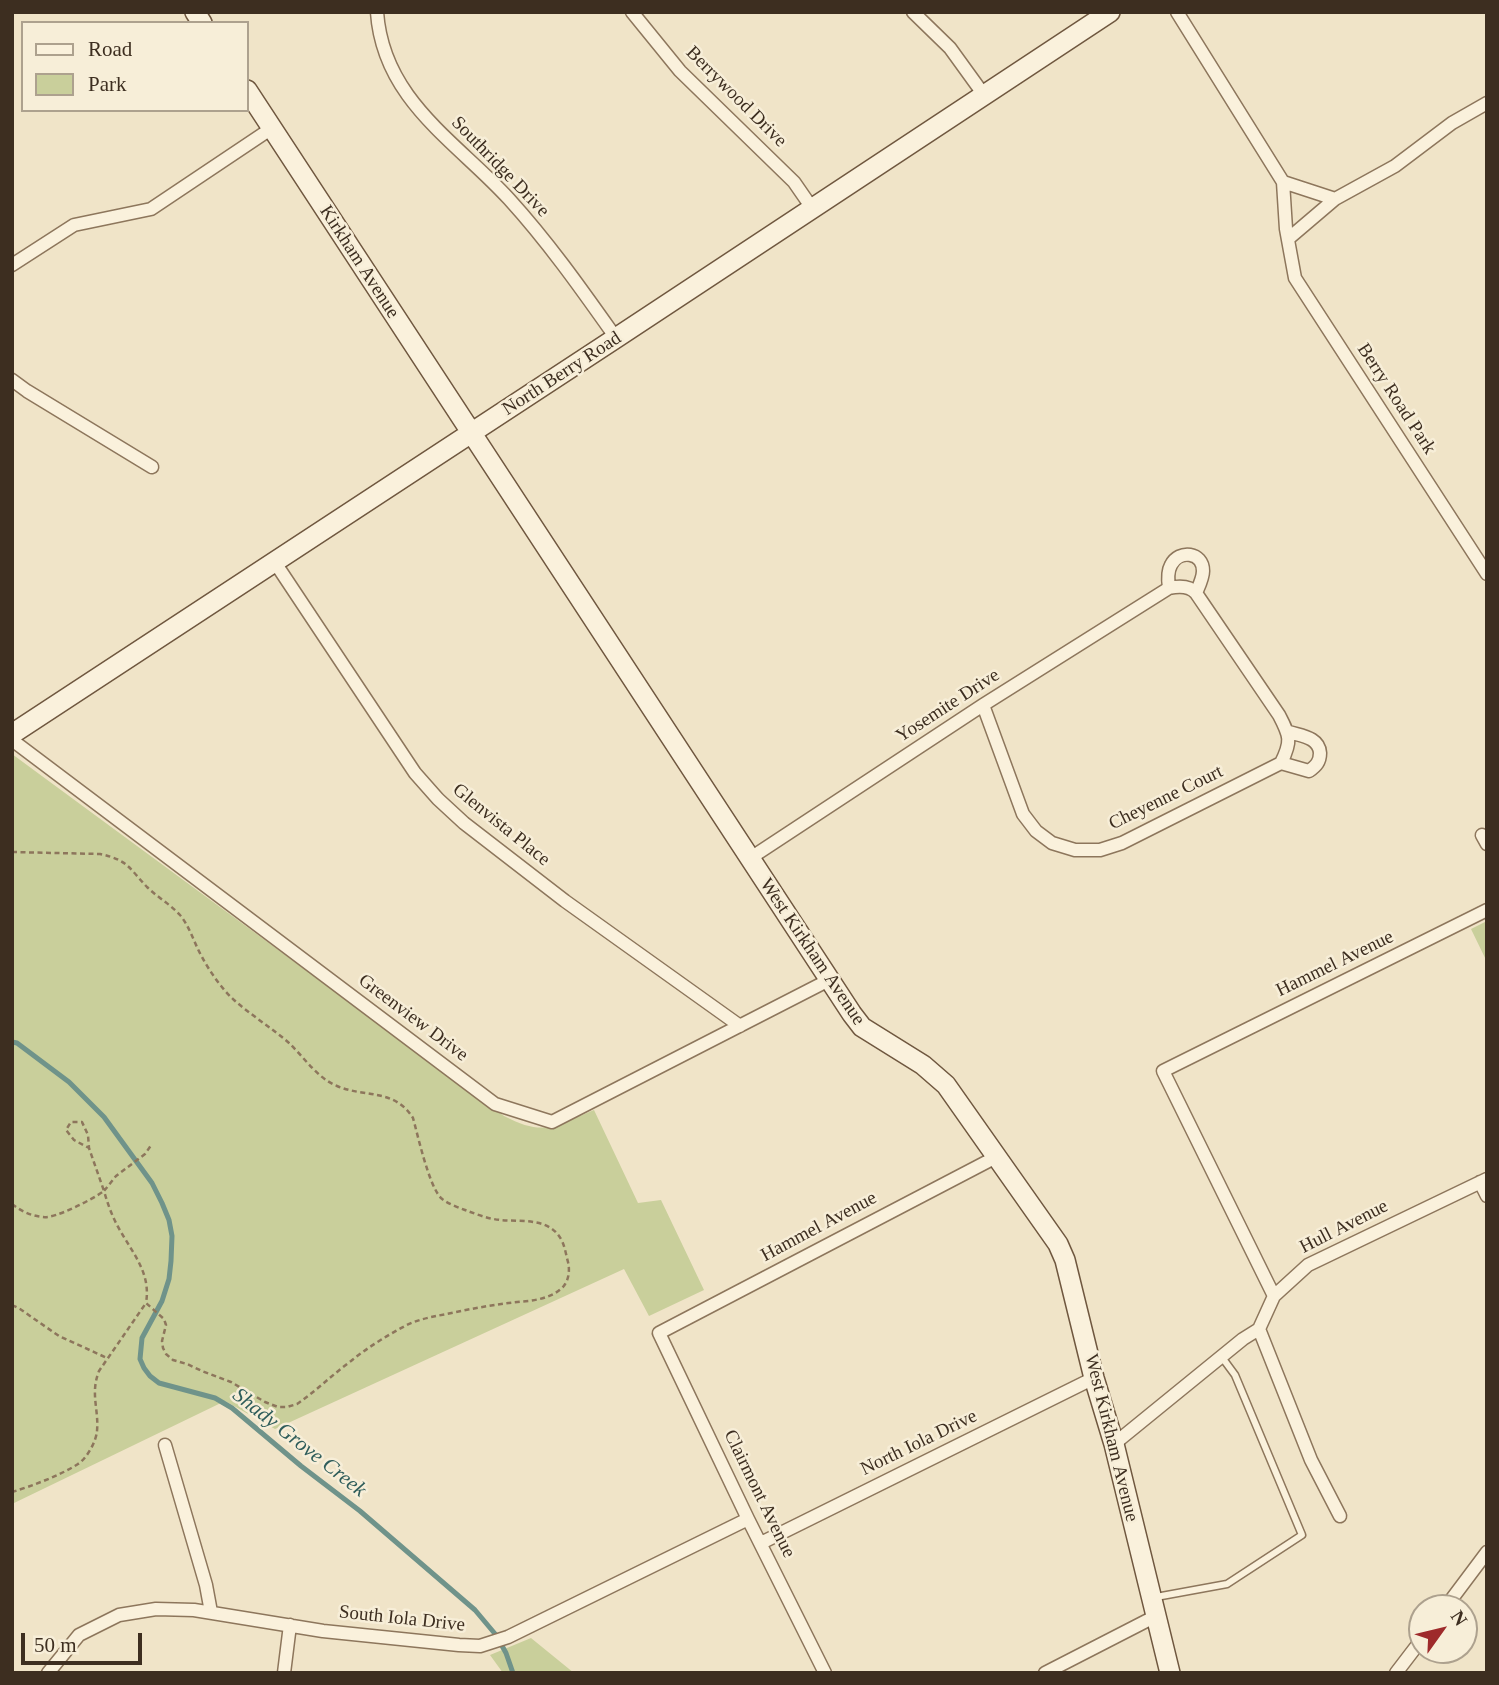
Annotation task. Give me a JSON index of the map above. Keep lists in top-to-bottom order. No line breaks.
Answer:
{"streets":{"street":["Berrywood Drive","Southridge Drive","Kirkham Avenue","North Berry Road","Berry Road Park","Yosemite Drive","Cheyenne Court","Glenvista Place","West Kirkham Avenue","Hammel Avenue","Greenview Drive","Hull Avenue","North Iola Drive","Clairmont Avenue","South Iola Drive"]},"crossings":[["Berrywood Drive","North Berry Road"],["Southridge Drive","North Berry Road"],["Kirkham Avenue","North Berry Road"],["Kirkham Avenue","West Kirkham Avenue"],["North Berry Road","Glenvista Place"],["North Berry Road","West Kirkham Avenue"],["Yosemite Drive","Cheyenne Court"],["Yosemite Drive","West Kirkham Avenue"],["Glenvista Place","Greenview Drive"],["West Kirkham Avenue","Hammel Avenue"],["West Kirkham Avenue","Greenview Drive"],["West Kirkham Avenue","Hull Avenue"],["West Kirkham Avenue","North Iola Drive"],["Hammel Avenue","Hull Avenue"],["Hammel Avenue","Clairmont Avenue"],["North Iola Drive","Clairmont Avenue"],["Clairmont Avenue","South Iola Drive"]],"water":["Shady Grove Creek"],"legend":["Road","Park"],"scale_bar":"50 m","north":"top right"}
